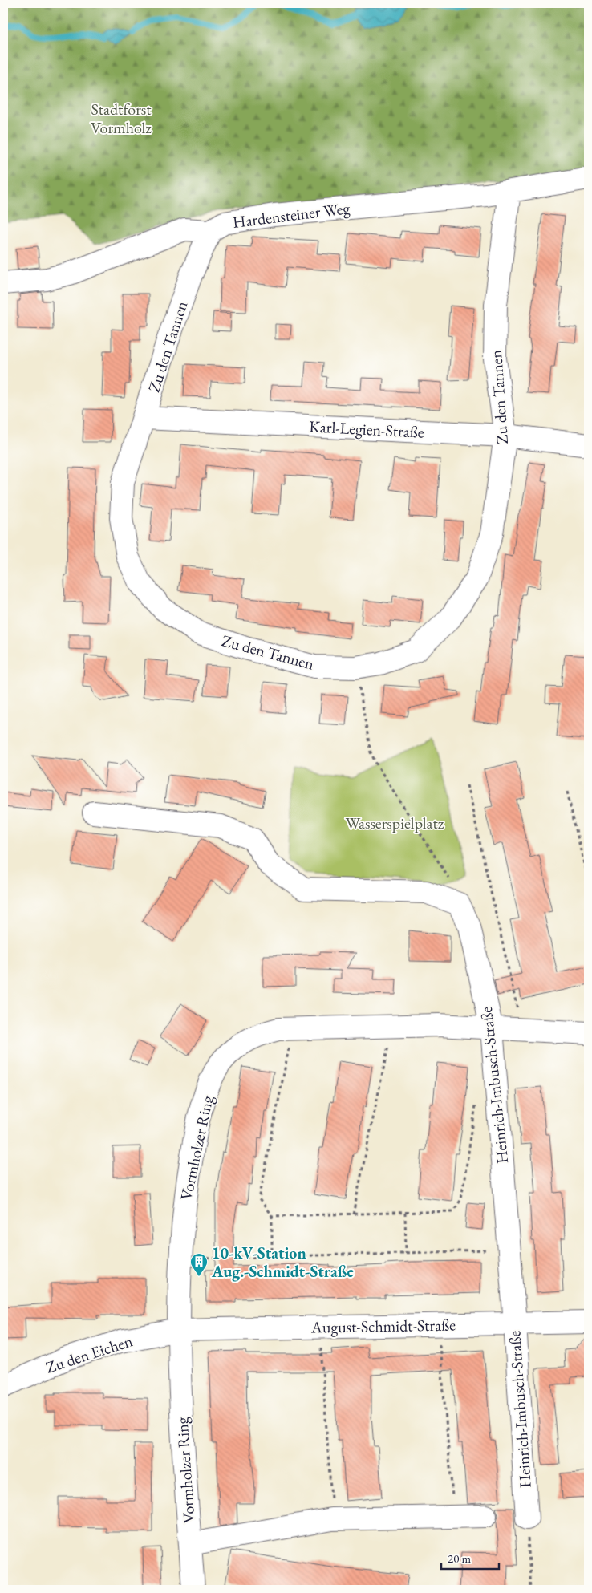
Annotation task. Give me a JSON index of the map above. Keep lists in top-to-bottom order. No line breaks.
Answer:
{"streets":{"street":["Hardensteiner Weg","Zu den Tannen","Karl-Legien-Straße","Heinrich-Imbusch-Straße","Vormholzer Ring","August-Schmidt-Straße","Zu den Eichen"]},"crossings":[["Hardensteiner Weg","Zu den Tannen"],["Zu den Tannen","Karl-Legien-Straße"],["Heinrich-Imbusch-Straße","Vormholzer Ring"],["Heinrich-Imbusch-Straße","August-Schmidt-Straße"],["Vormholzer Ring","August-Schmidt-Straße"],["Vormholzer Ring","Zu den Eichen"],["August-Schmidt-Straße","Zu den Eichen"]],"parks":["Stadtforst Vormholz","Wasserspielplatz"],"places":{"building":["10-kV-Station Aug.-Schmidt-Straße"]},"scale_bar":"20 m"}
